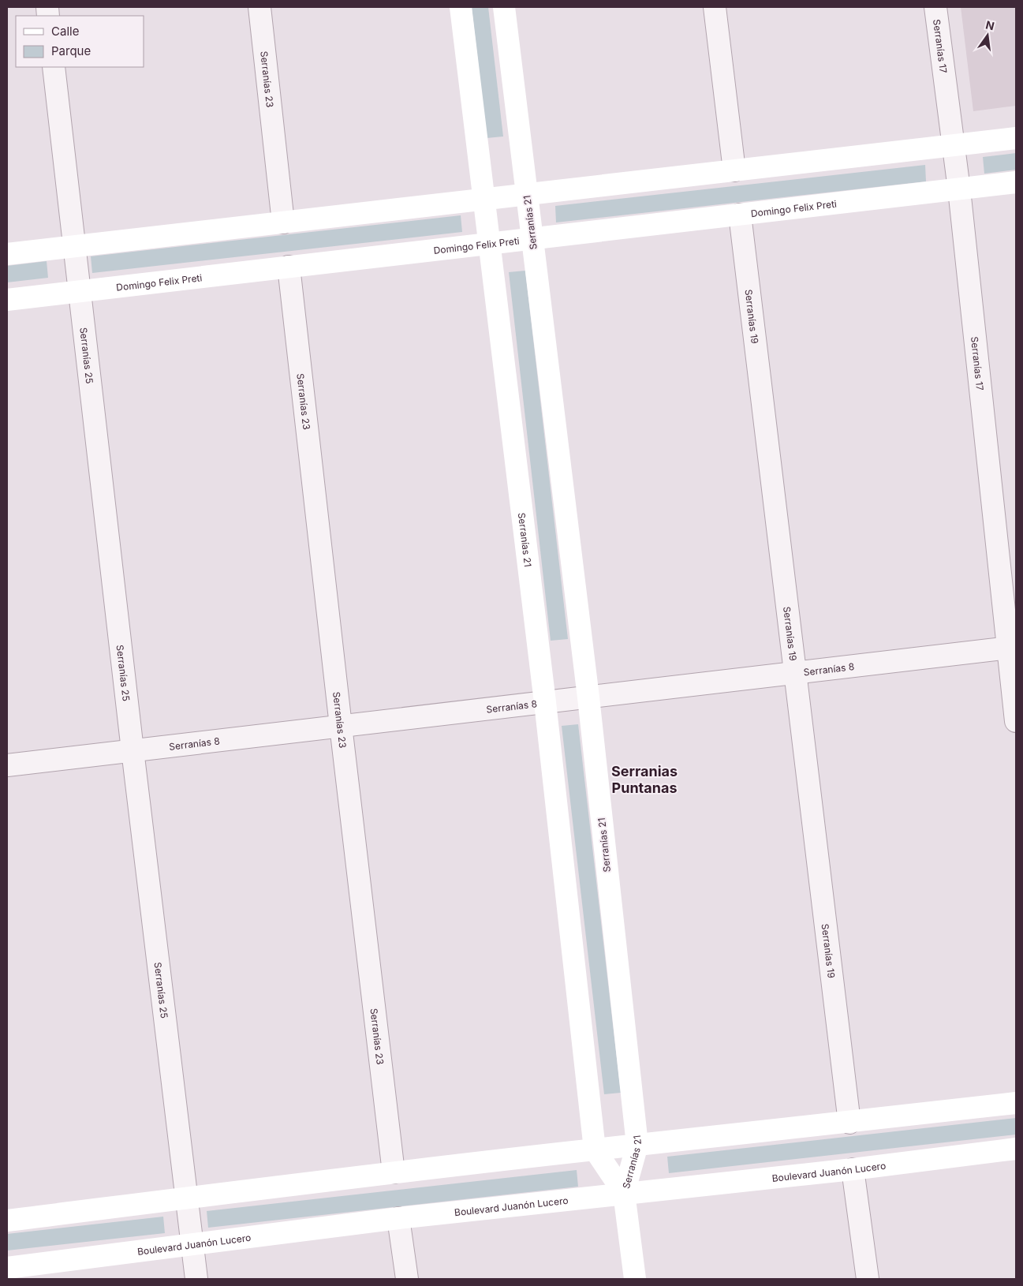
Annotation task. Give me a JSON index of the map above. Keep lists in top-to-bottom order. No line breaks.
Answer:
{"streets":{"street":["Serranías 17","Serranías 23","Domingo Felix Preti","Serranías 21","Serranías 19","Serranías 25","Serranías 8","Boulevard Juanón Lucero"]},"crossings":[["Serranías 17","Domingo Felix Preti"],["Serranías 17","Serranías 8"],["Serranías 23","Domingo Felix Preti"],["Serranías 23","Serranías 8"],["Domingo Felix Preti","Serranías 21"],["Domingo Felix Preti","Serranías 19"],["Domingo Felix Preti","Serranías 25"],["Serranías 21","Serranías 8"],["Serranías 21","Boulevard Juanón Lucero"],["Serranías 19","Serranías 8"],["Serranías 25","Serranías 8"],["Serranías 25","Boulevard Juanón Lucero"]],"districts":["Serranias Puntanas"],"legend":["Calle","Parque"],"north":"top"}
